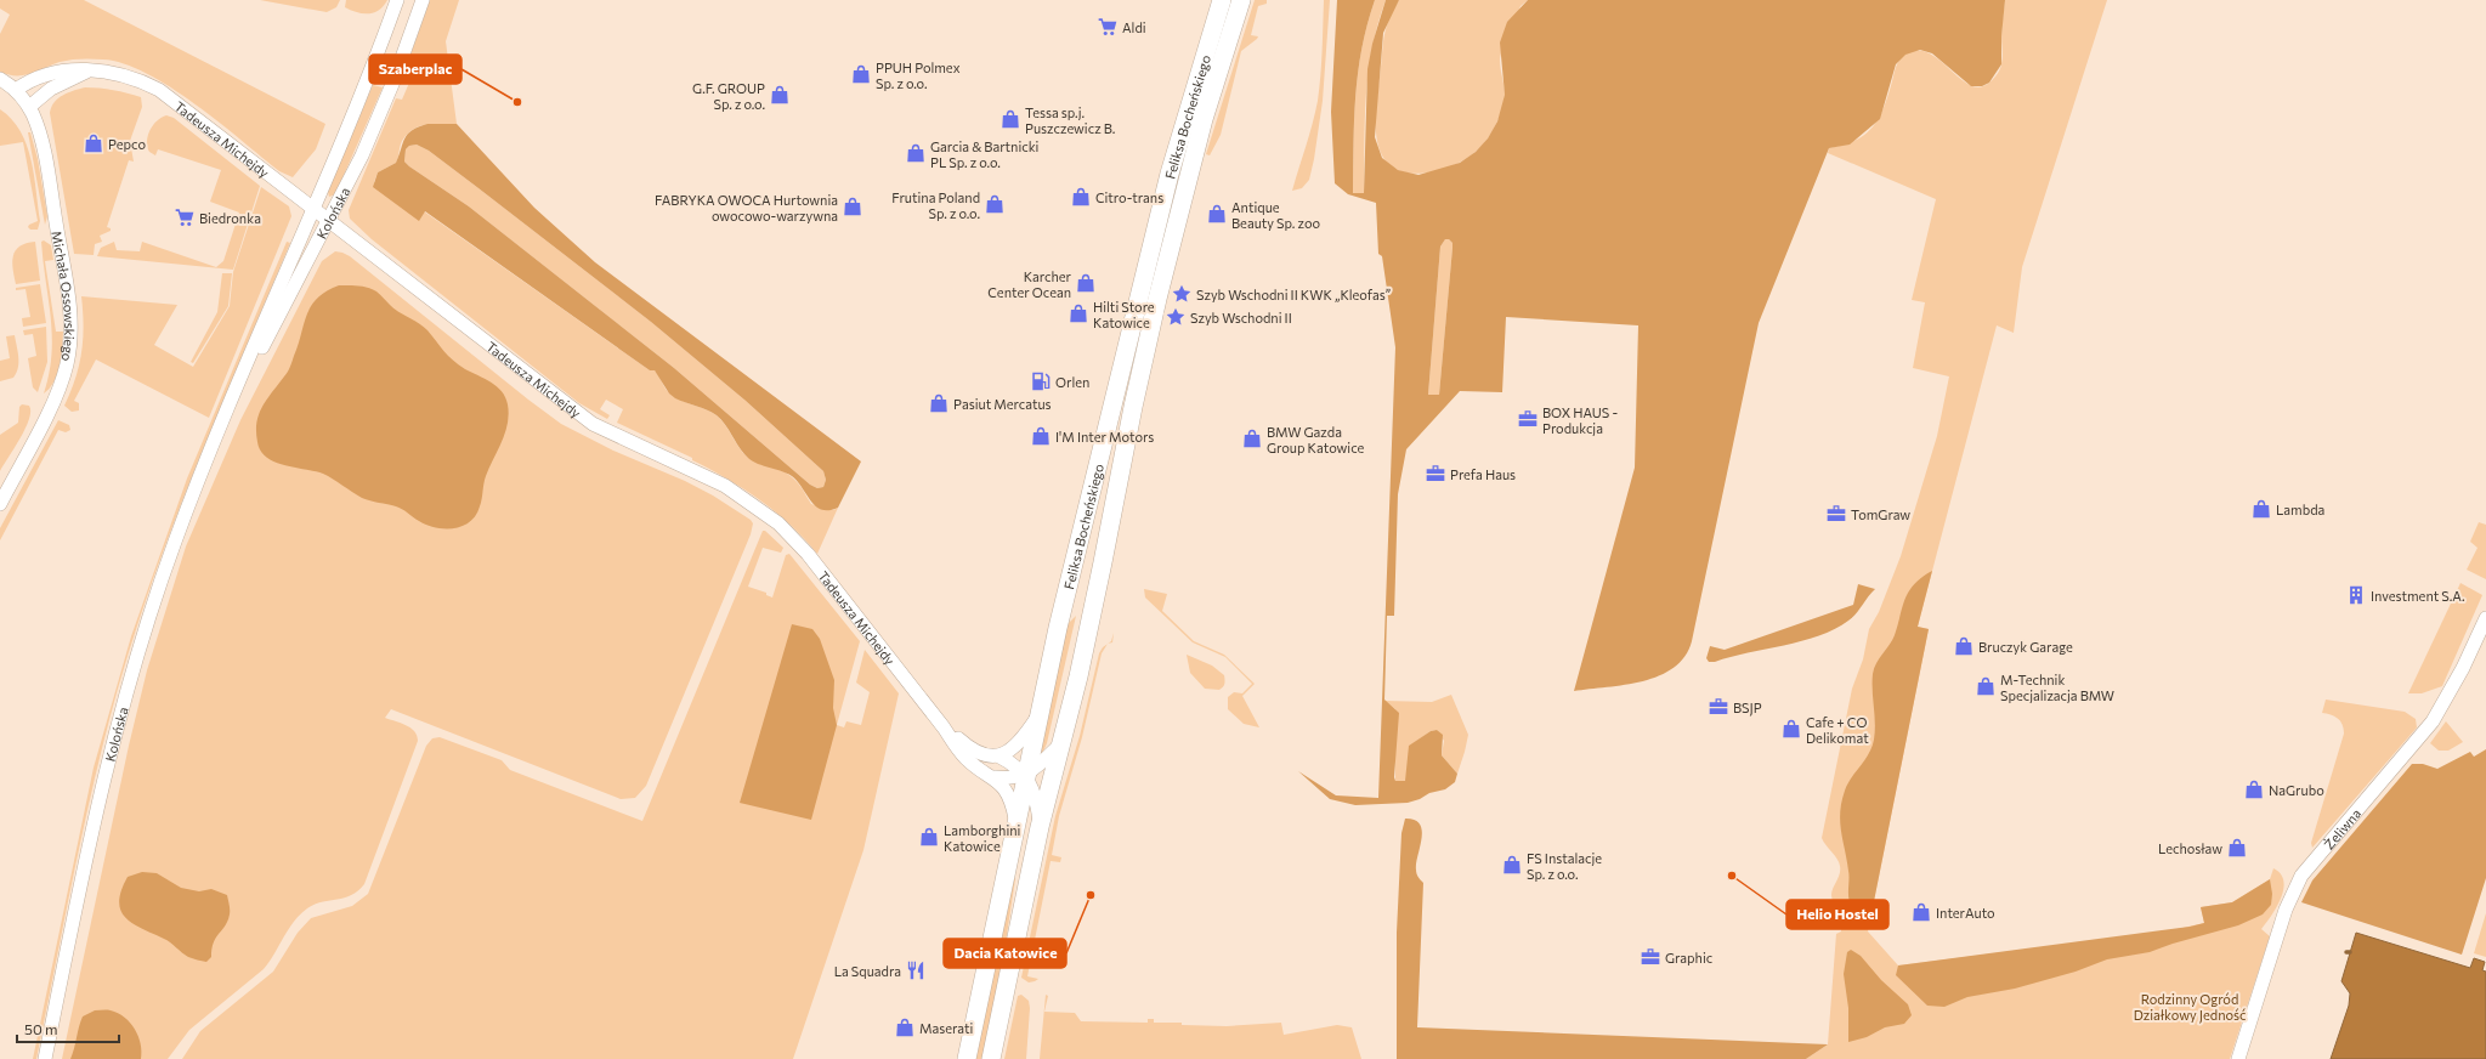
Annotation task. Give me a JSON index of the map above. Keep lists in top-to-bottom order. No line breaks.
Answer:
{"streets":{"main road":["Feliksa Bocheńskiego"],"street":["Tadeusza Michejdy","Kolońska","Michała Ossowskiego","Żeliwna"]},"crossings":[["Feliksa Bocheńskiego","Tadeusza Michejdy"],["Tadeusza Michejdy","Kolońska"],["Tadeusza Michejdy","Michała Ossowskiego"]],"parks":["Rodzinny Ogród Działkowy Jedność"],"places":{"supermarket":["Aldi","Biedronka"],"shop":["PPUH Polmex Sp. z o.o.","G.F. GROUP Sp. z o.o.","Tessa sp.j. Puszczewicz B.","Pepco","Garcia & Bartnicki PL Sp. z o.o.","Citro-trans","Frutina Poland Sp. z o.o.","FABRYKA OWOCA Hurtownia owocowo-warzywna","Antique Beauty Sp. zoo","Karcher Center Ocean","Hilti Store Katowice","Pasiut Mercatus","I'M Inter Motors","BMW Gazda Group Katowice","Lambda","Bruczyk Garage","M-Technik Specjalizacja BMW","Cafe + CO Delikomat","NaGrubo","Lamborghini Katowice","Lechosław","FS Instalacje Sp. z o.o.","InterAuto","Maserati"],"other":["Szaberplac","Helio Hostel","Dacia Katowice"],"place":["Szyb Wschodni II KWK „Kleofas”","Szyb Wschodni II"],"fuel station":["Orlen"],"office":["BOX HAUS - Produkcja","Prefa Haus","TomGraw","BSJP","Graphic"],"building":["Investment S.A."],"restaurant":["La Squadra"]},"scale_bar":"50 m"}
